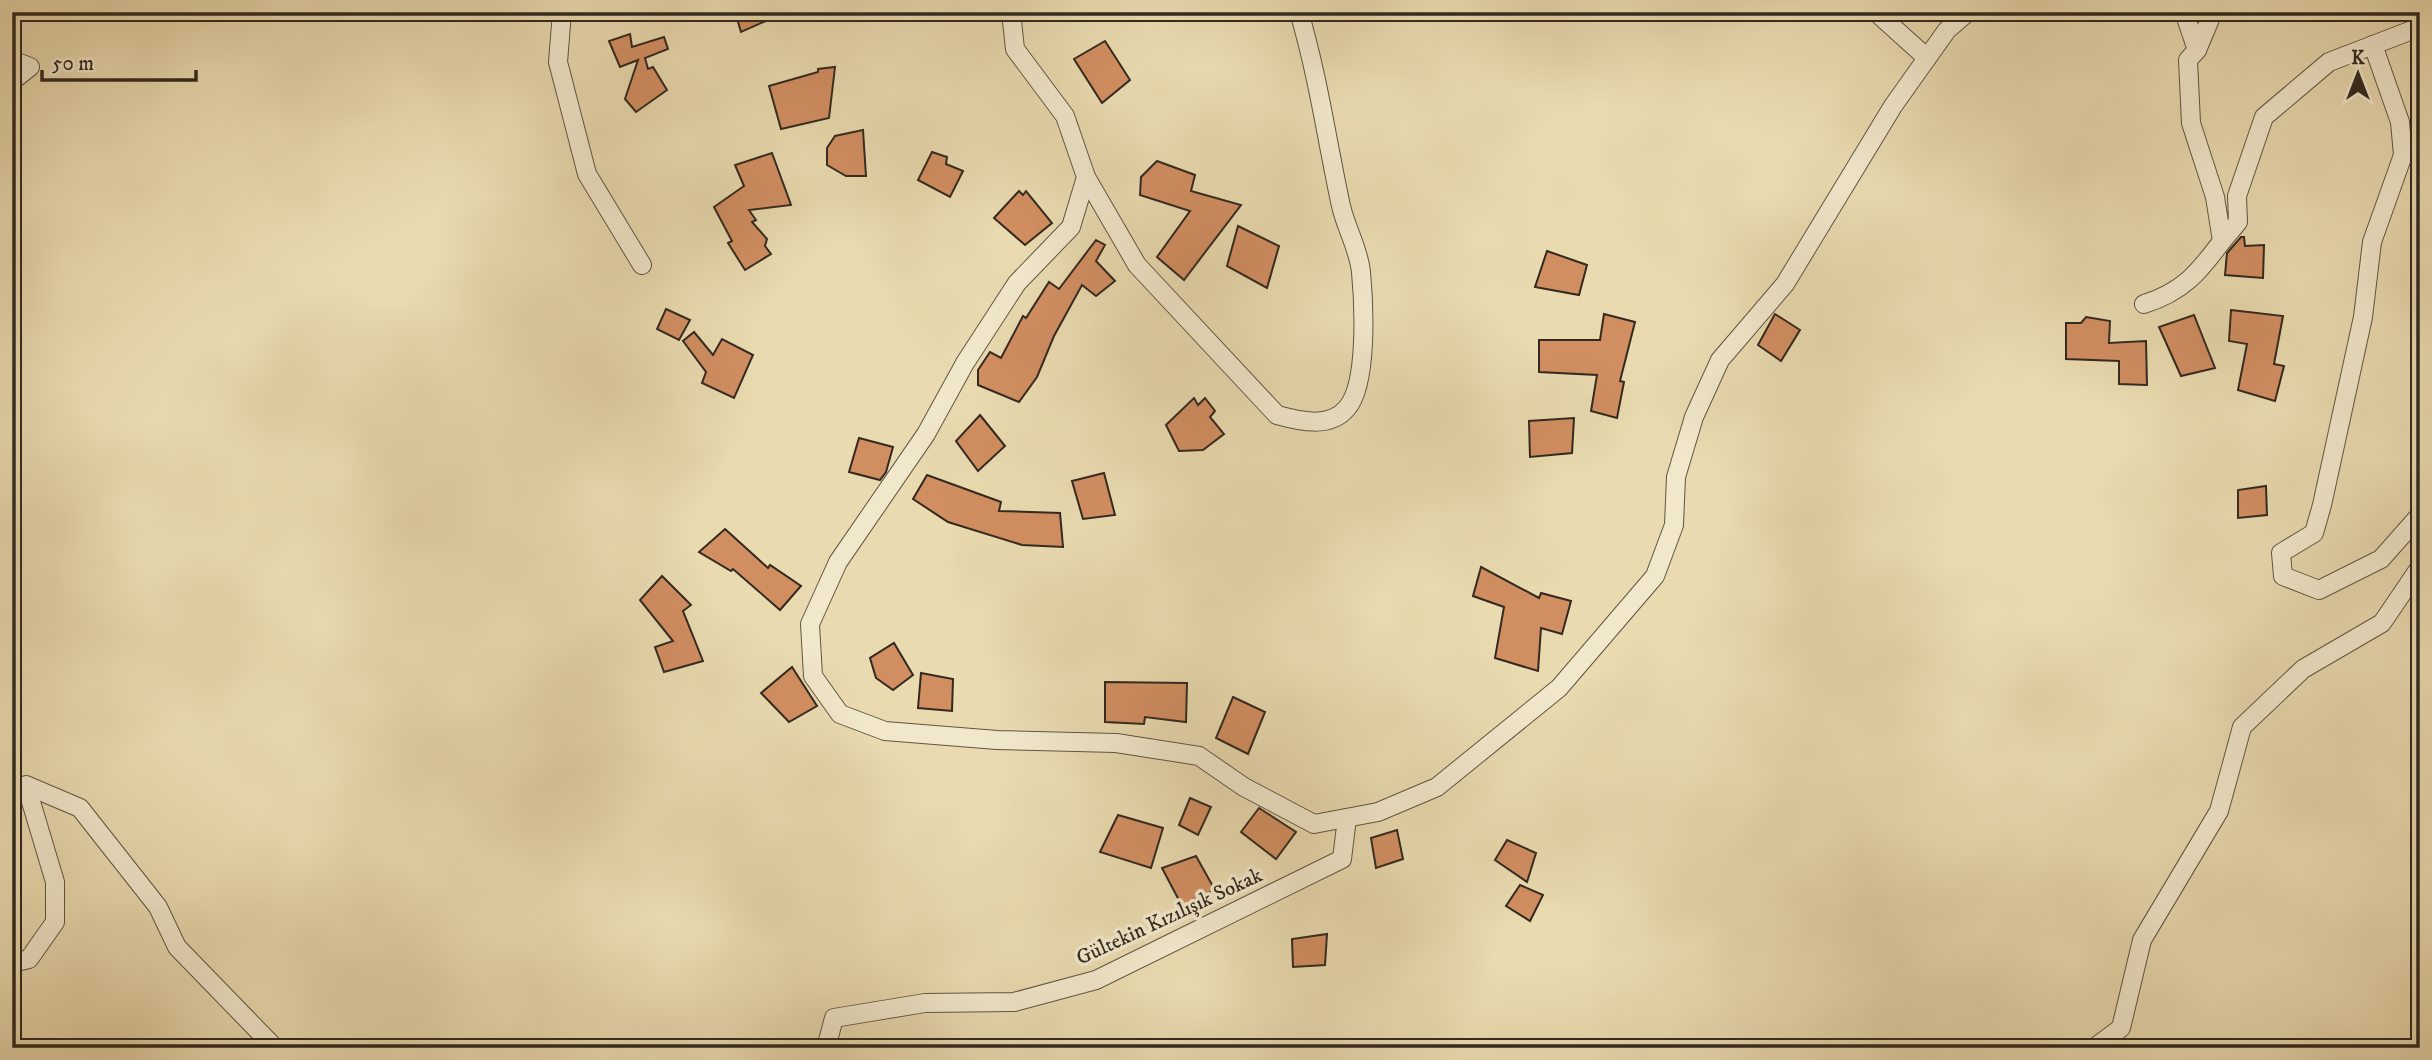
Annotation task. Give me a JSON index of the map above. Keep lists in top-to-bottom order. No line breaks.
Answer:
{"streets":{"street":["Gültekin Kızılışık Sokak"]},"scale_bar":"50 m","north":"top"}
